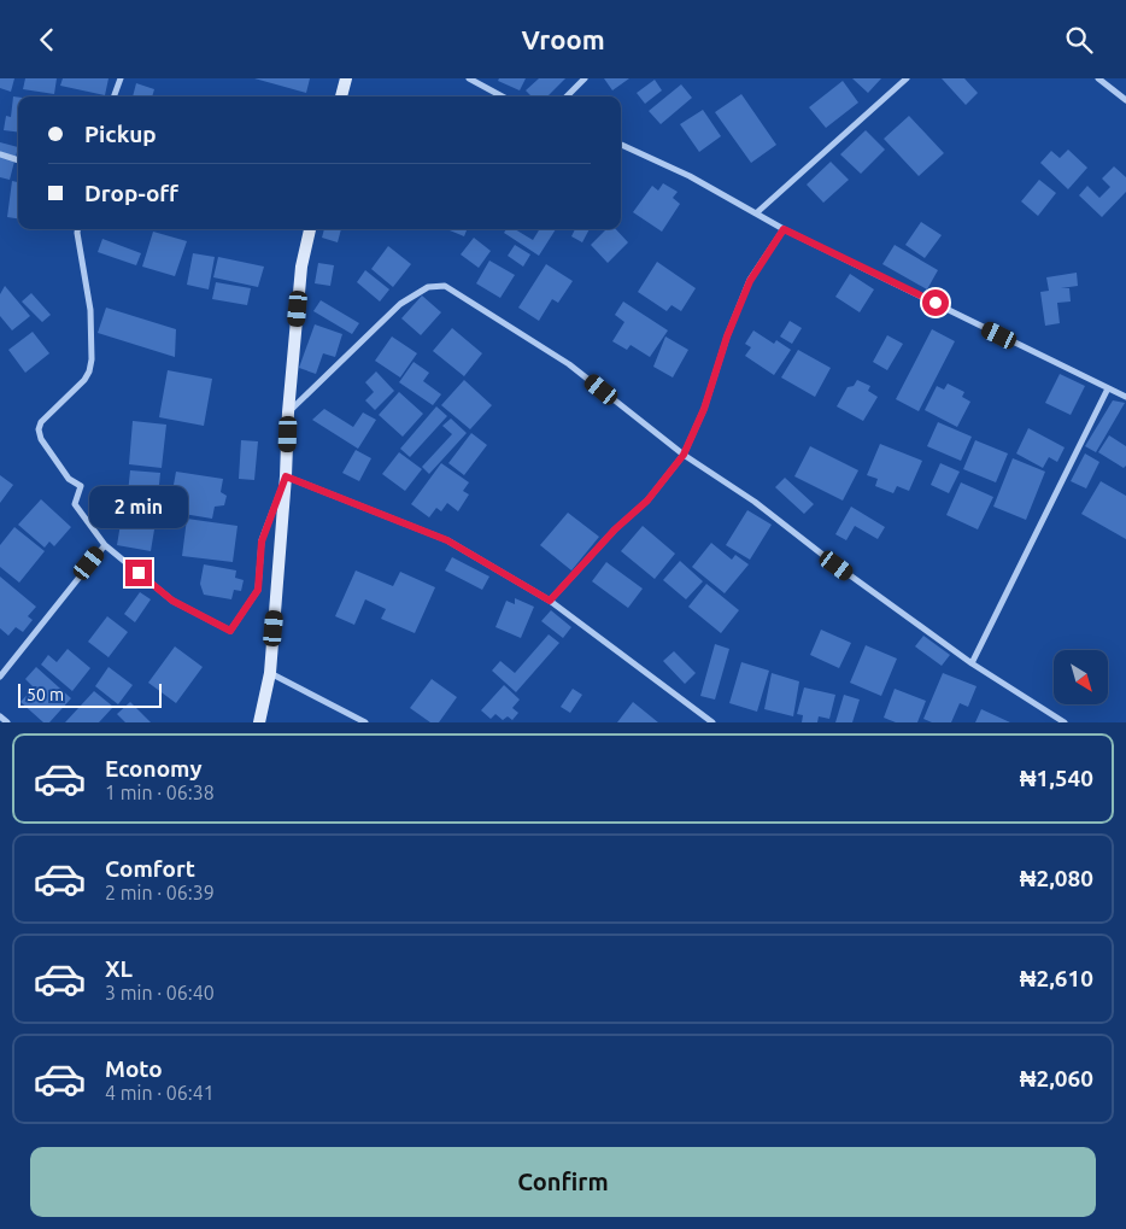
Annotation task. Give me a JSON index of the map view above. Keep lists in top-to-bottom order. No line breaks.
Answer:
{"scale_bar":"50 m","north":"bottom right","page":{"header":"Vroom","banner":["Pickup","Drop-off"],"bubble":"2 min","scale":"50 m","list":[{"name":"Economy","note":"1 min · 06:38","value":"₦1,540"},{"name":"Comfort","note":"2 min · 06:39","value":"₦2,080"},{"name":"XL","note":"3 min · 06:40","value":"₦2,610"},{"name":"Moto","note":"4 min · 06:41","value":"₦2,060"}],"buttons":"Confirm"}}
